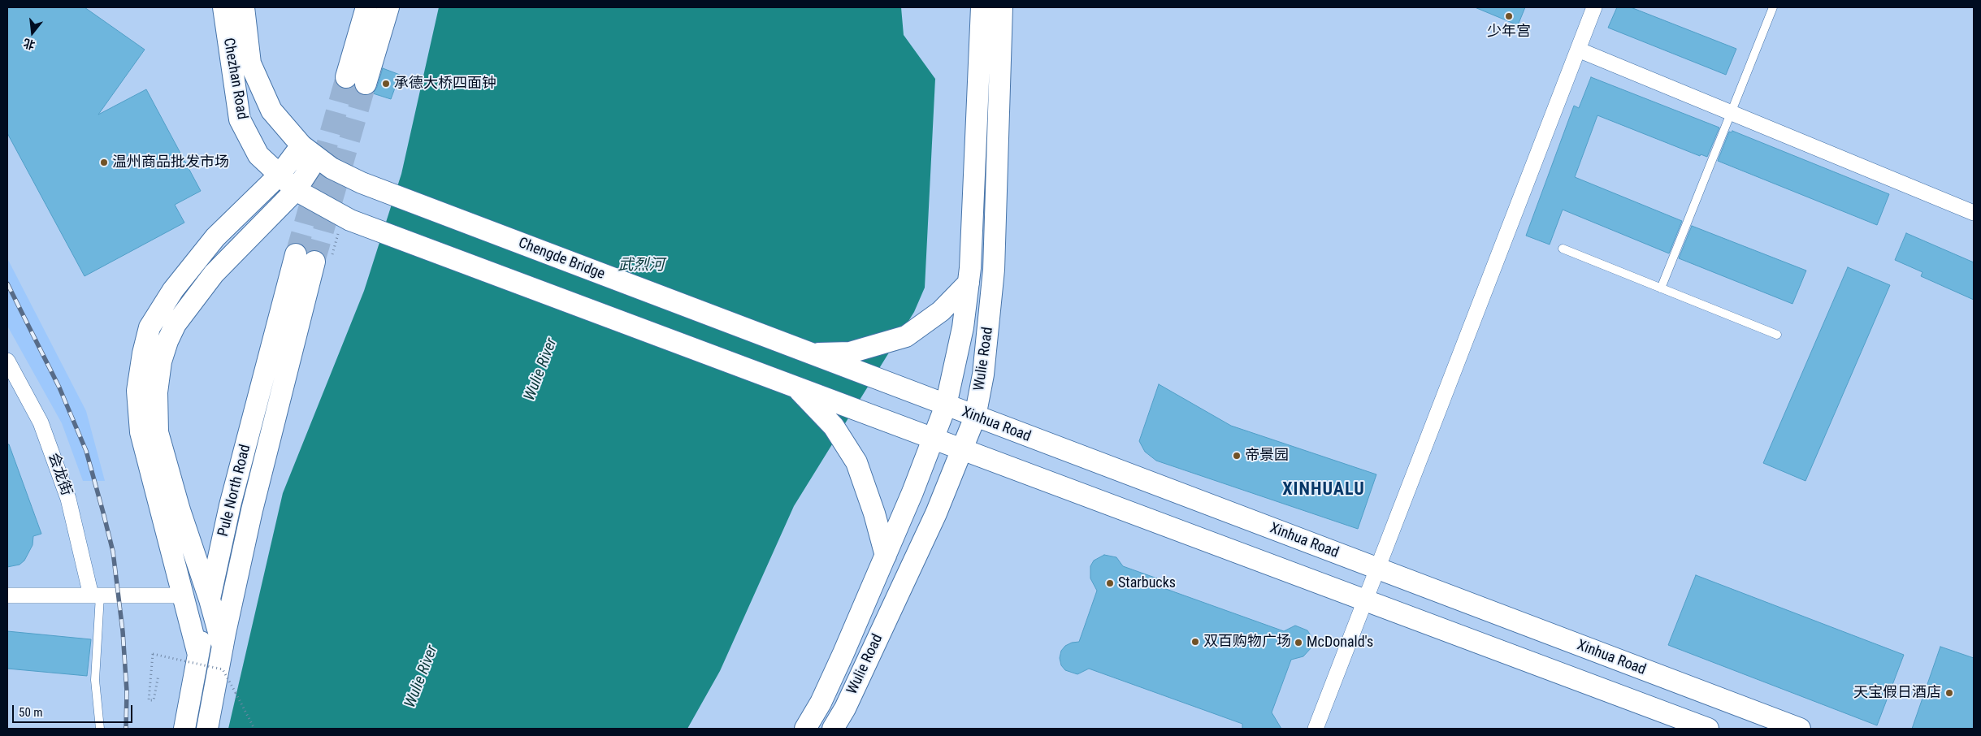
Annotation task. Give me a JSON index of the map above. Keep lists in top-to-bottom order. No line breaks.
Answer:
{"streets":{"main road":["Chezhan Road","Chengde Bridge","Wulie Road","Xinhua Road","Pule North Road"],"street":["会龙街"]},"crossings":[["Chezhan Road","Chengde Bridge"],["Chengde Bridge","Xinhua Road"],["Wulie Road","Xinhua Road"]],"districts":["XINHUALU"],"water":["武烈河","Wulie River"],"places":["少年宫","承德大桥四面钟","温州商品批发市场","帝景园","Starbucks","双百购物广场","McDonald's","天宝假日酒店"],"scale_bar":"50 m","north":"bottom"}
